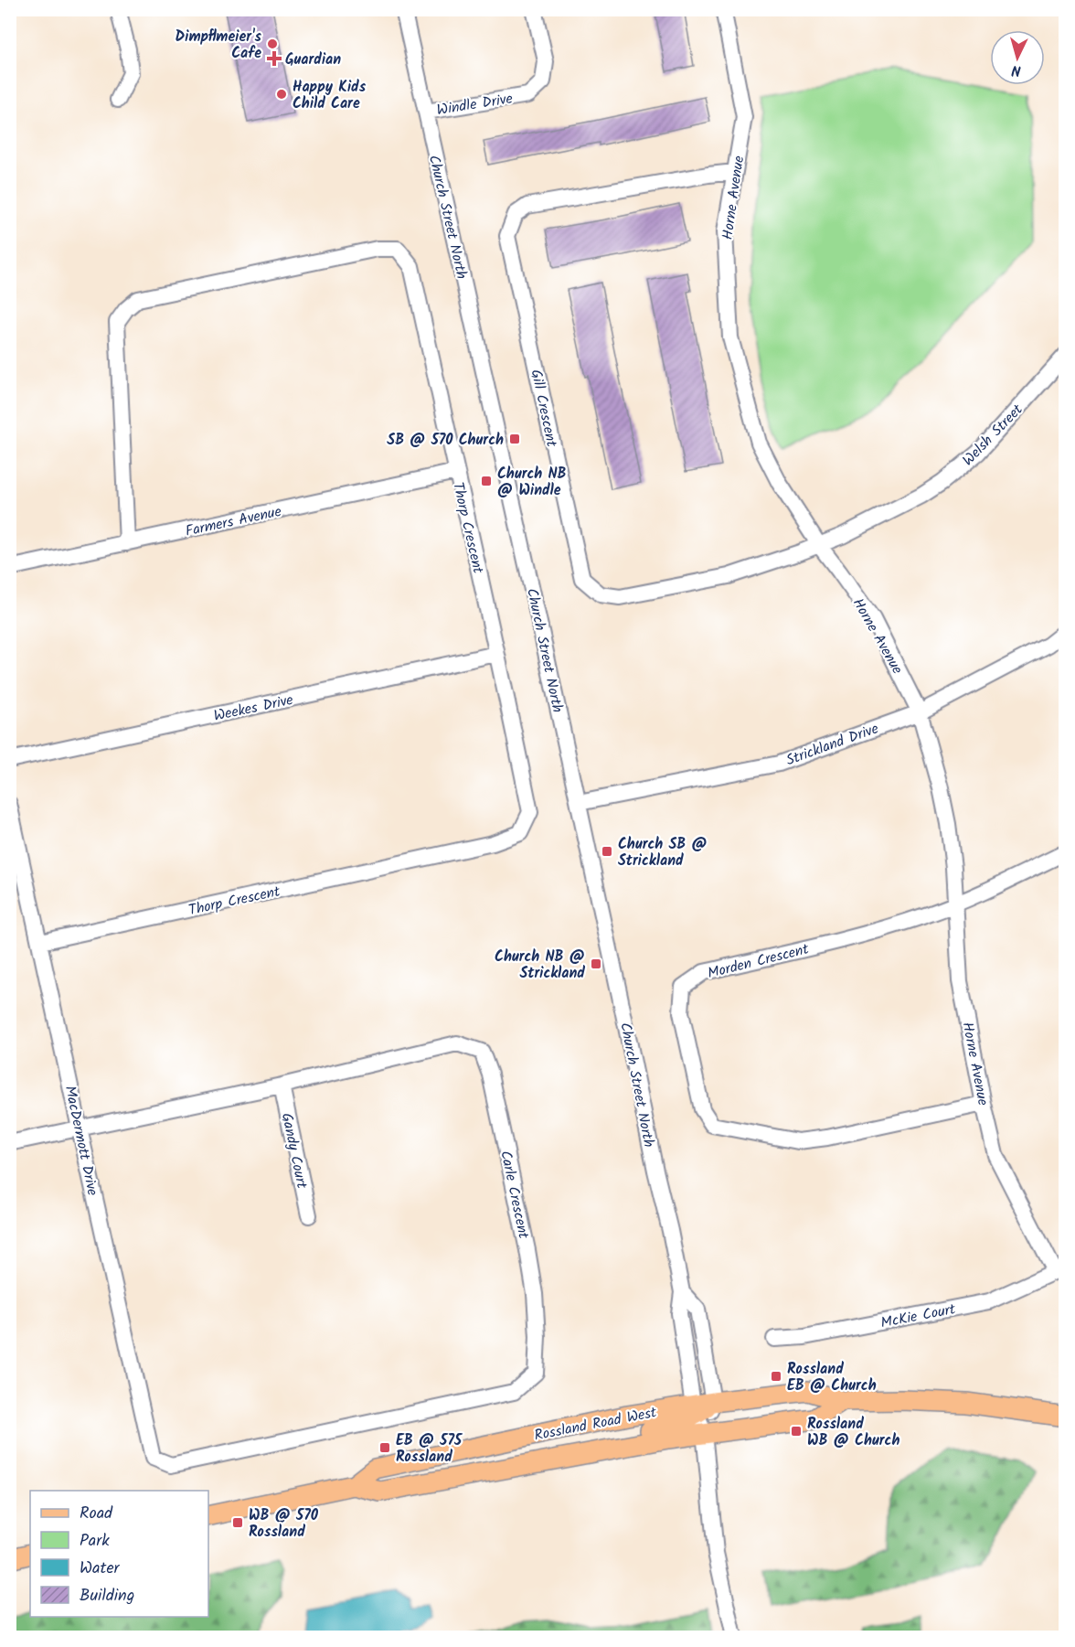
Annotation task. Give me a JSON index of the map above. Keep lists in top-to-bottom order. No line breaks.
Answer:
{"streets":{"main road":["Rossland Road West"],"street":["Windle Drive","Horne Avenue","Church Street North","Gill Crescent","Welsh Street","Farmers Avenue","Thorp Crescent","Weekes Drive","Strickland Drive","Morden Crescent","MacDermott Drive","Gandy Court","Carle Crescent","McKie Court"]},"crossings":[["Windle Drive","Church Street North"],["Horne Avenue","Gill Crescent"],["Horne Avenue","Welsh Street"],["Horne Avenue","Strickland Drive"],["Horne Avenue","Morden Crescent"],["Horne Avenue","McKie Court"],["Church Street North","Strickland Drive"],["Church Street North","Rossland Road West"],["Gill Crescent","Welsh Street"],["Farmers Avenue","Thorp Crescent"],["Thorp Crescent","Weekes Drive"],["Thorp Crescent","MacDermott Drive"],["MacDermott Drive","Carle Crescent"],["Gandy Court","Carle Crescent"]],"places":{"other":["Dimpflmeier's Cafe","Happy Kids Child Care"],"health":["Guardian"],"transit":["SB @ 570 Church","Church NB @ Windle","Church SB @ Strickland","Church NB @ Strickland","Rossland EB @ Church","Rossland WB @ Church","EB @ 575 Rossland","WB @ 570 Rossland"]},"legend":["Road","Park","Water","Building"],"north":"bottom"}
